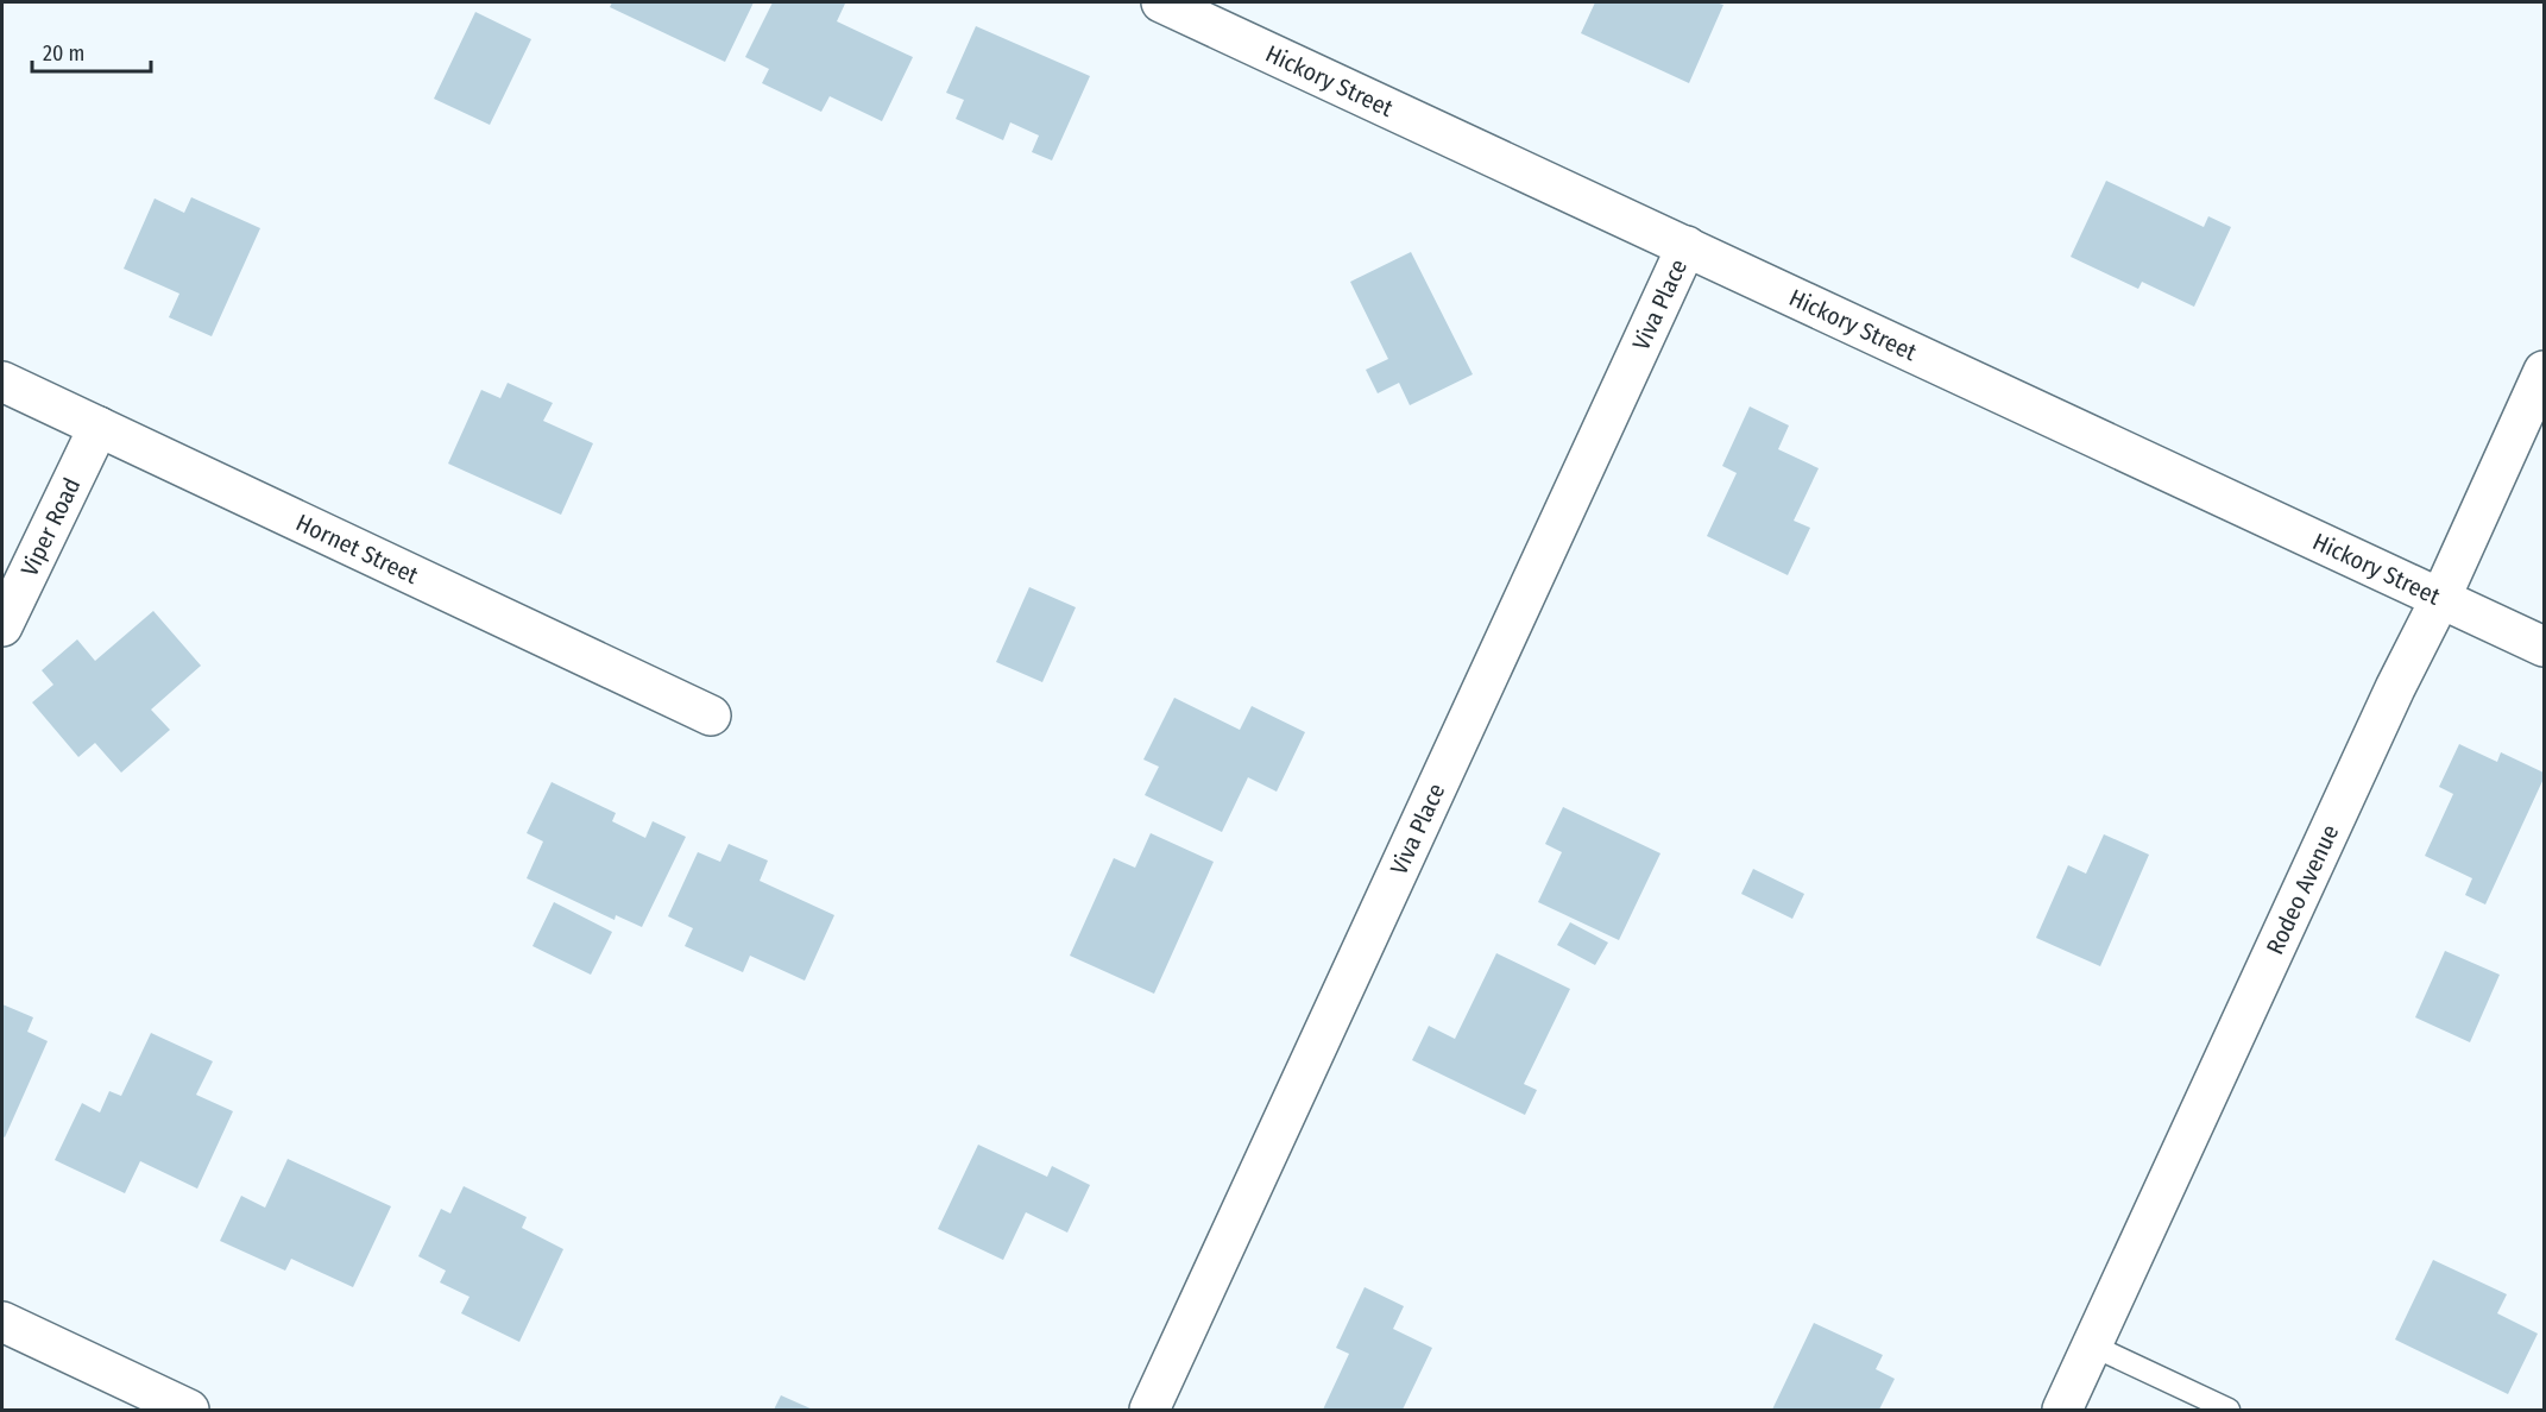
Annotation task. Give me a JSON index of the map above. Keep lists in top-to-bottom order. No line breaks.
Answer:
{"streets":{"street":["Hickory Street","Viva Place","Viper Road","Hornet Street","Rodeo Avenue"]},"crossings":[["Hickory Street","Viva Place"],["Hickory Street","Rodeo Avenue"],["Viper Road","Hornet Street"]],"scale_bar":"20 m"}
